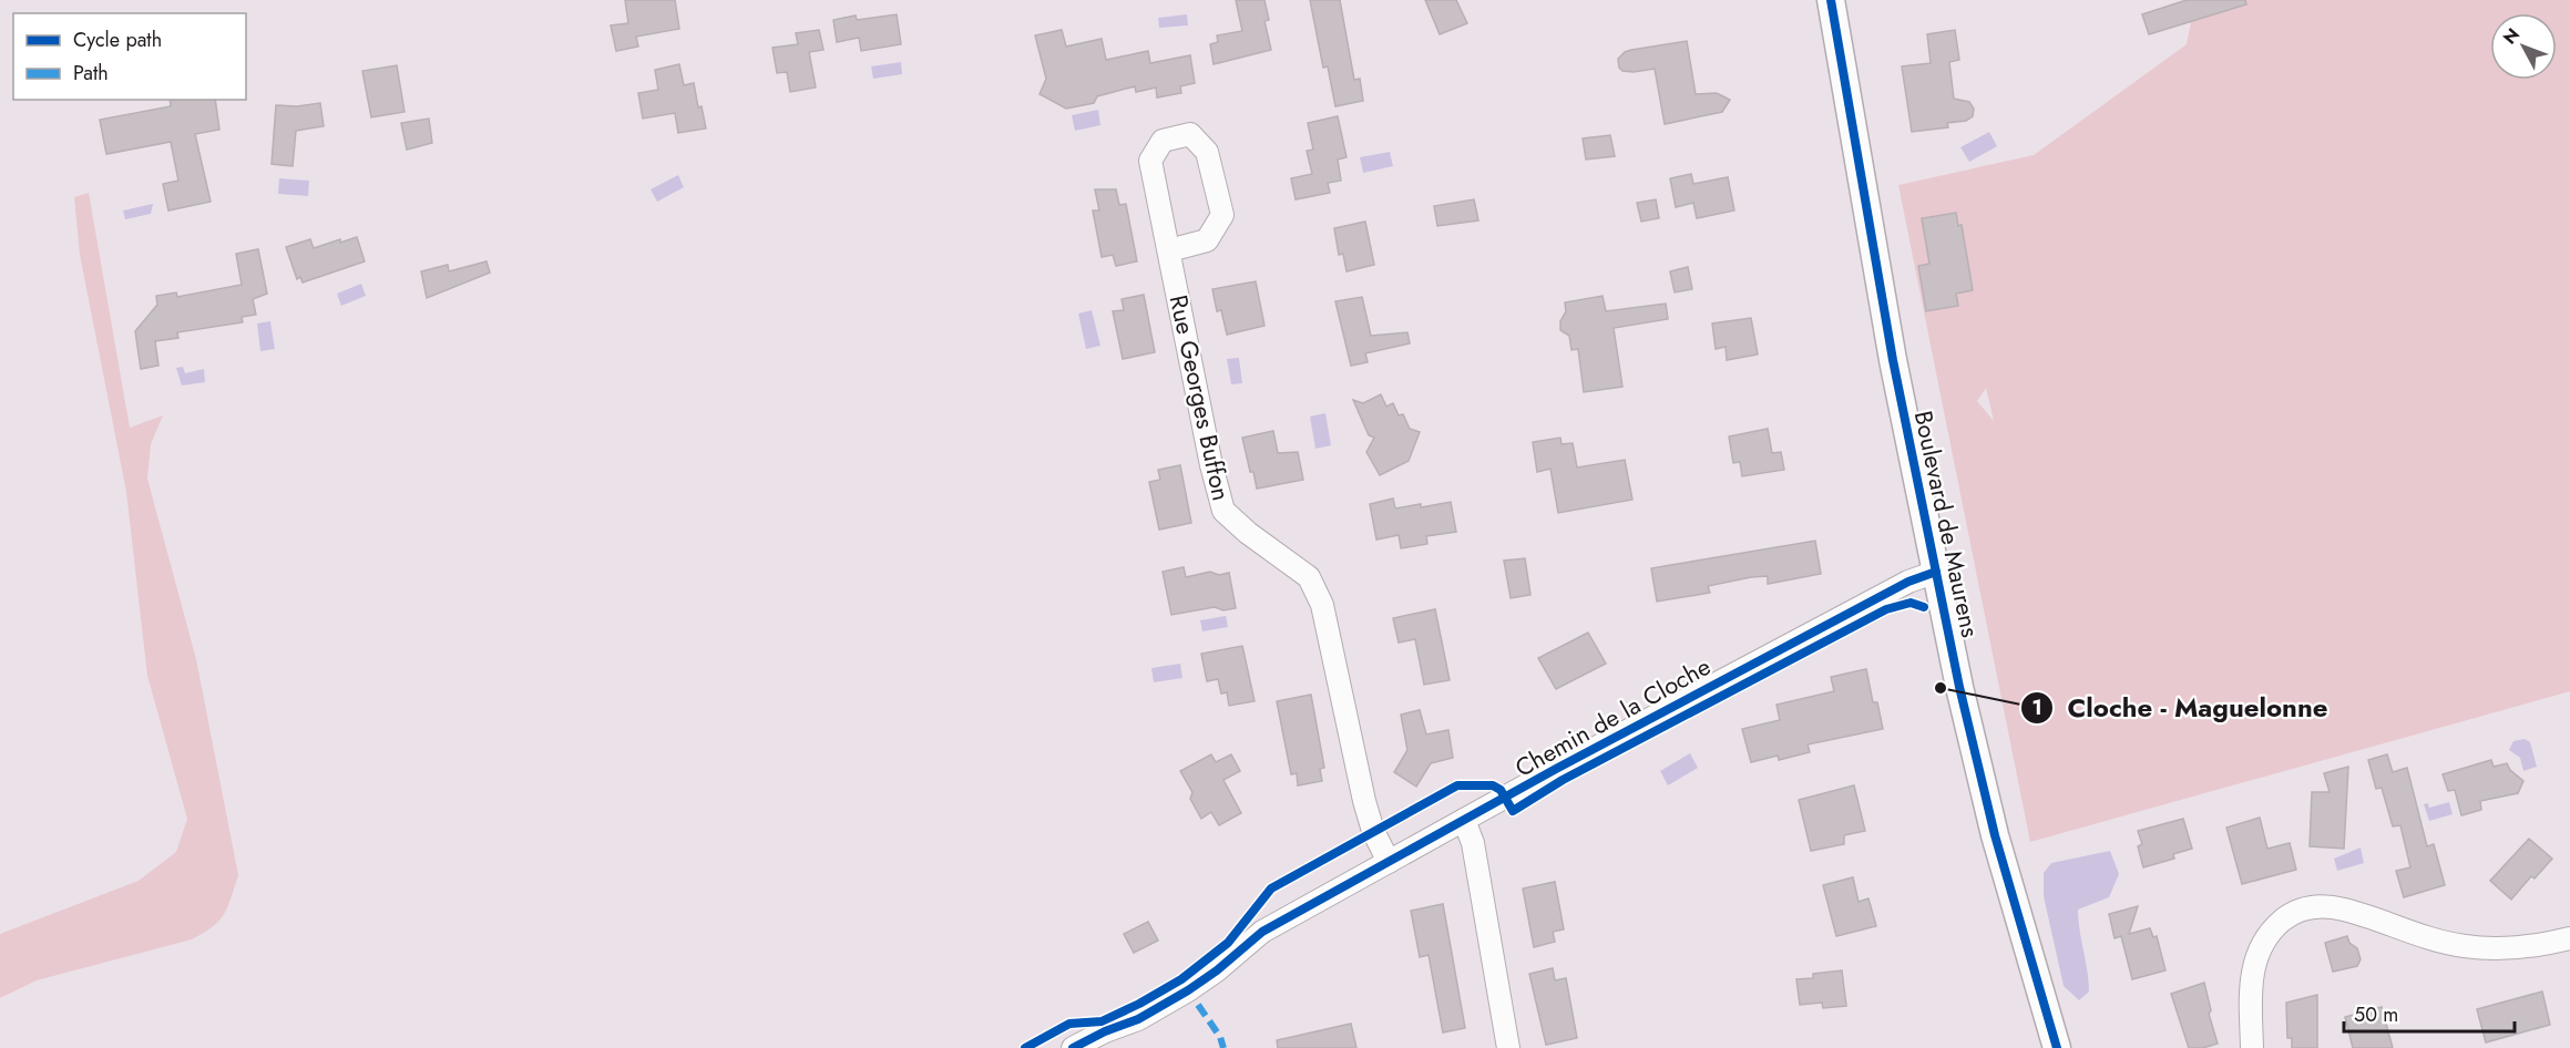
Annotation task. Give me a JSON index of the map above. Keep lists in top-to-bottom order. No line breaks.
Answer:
{"streets":{"street":["Rue Georges Buffon","Boulevard de Maurens","Chemin de la Cloche"]},"crossings":[["Rue Georges Buffon","Chemin de la Cloche"],["Boulevard de Maurens","Chemin de la Cloche"]],"places":["Cloche - Maguelonne"],"legend":["Cycle path","Path"],"scale_bar":"50 m","north":"top left"}
